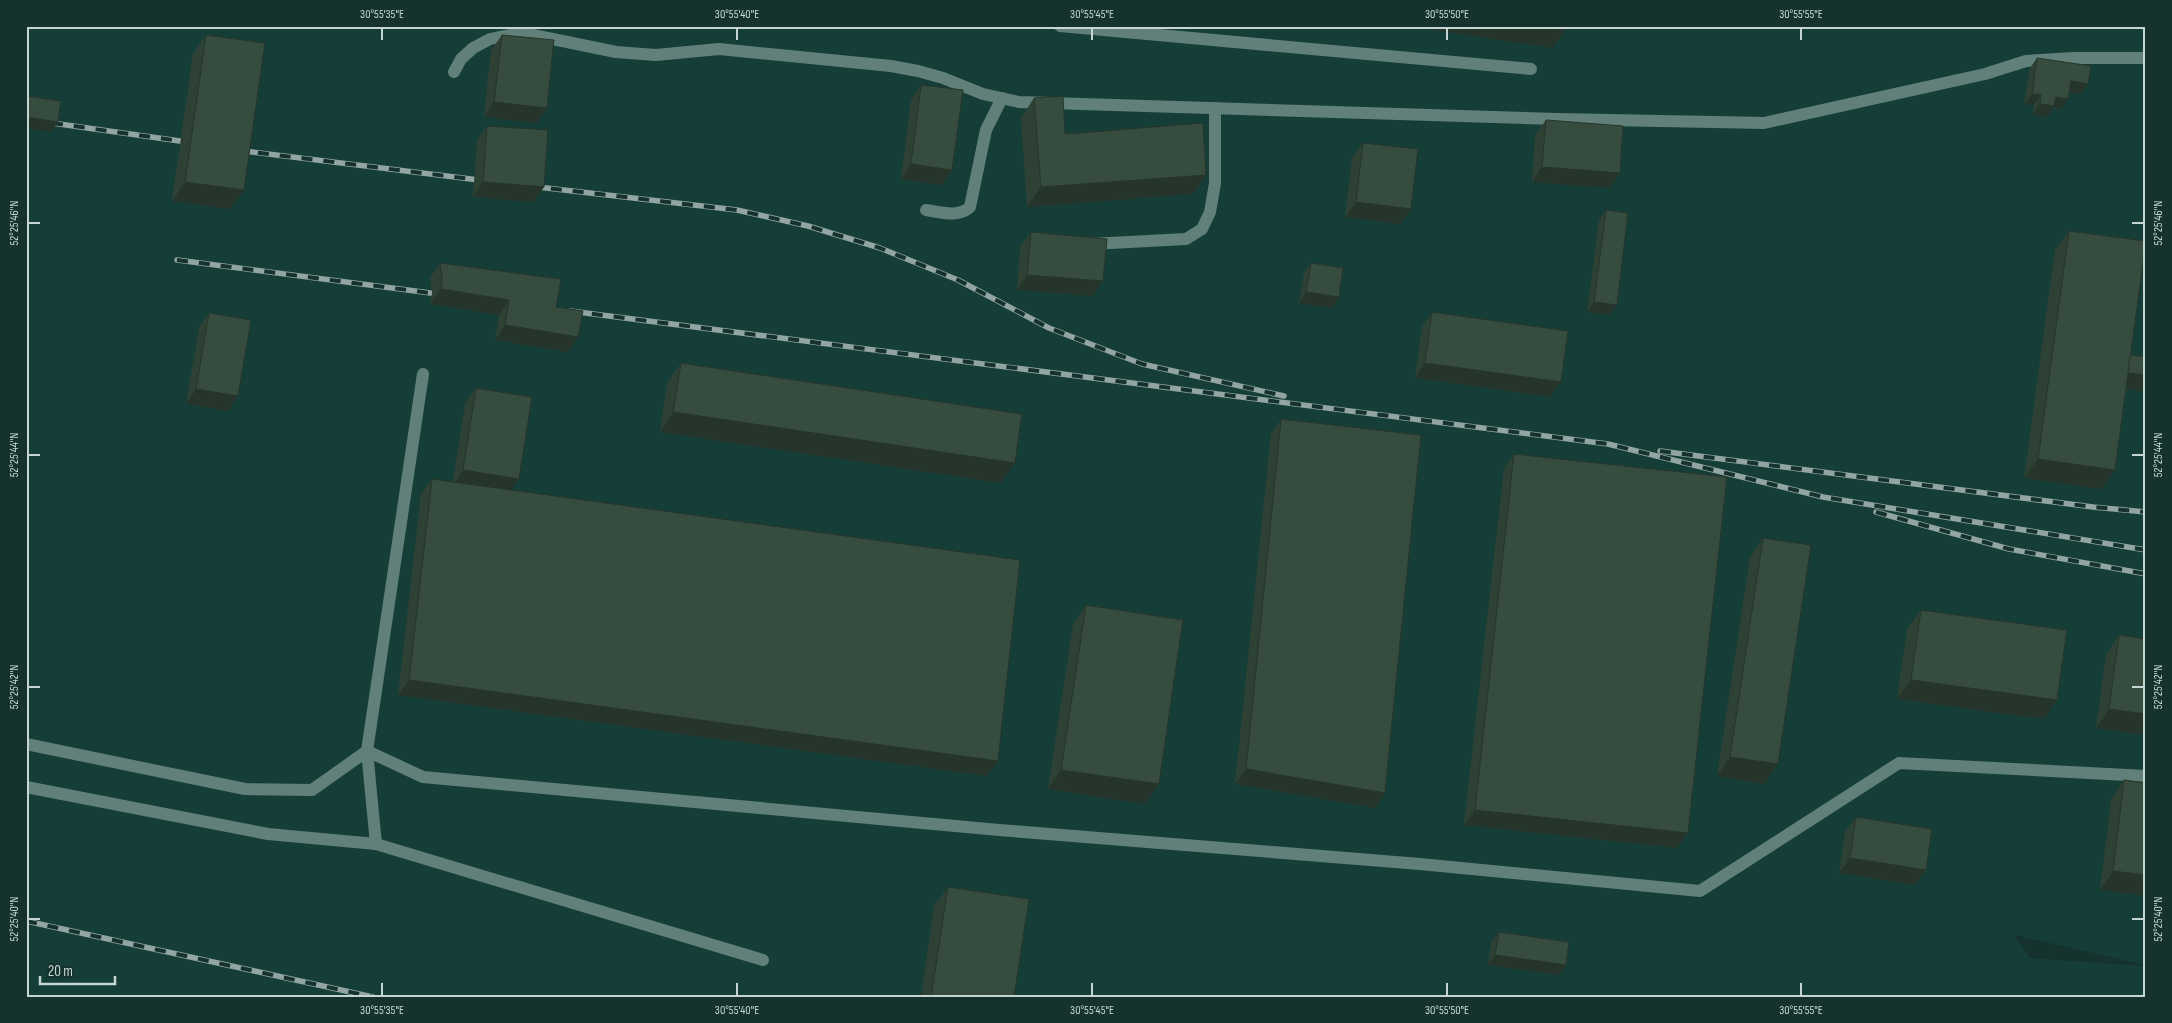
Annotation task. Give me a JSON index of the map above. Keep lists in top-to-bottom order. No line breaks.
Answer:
{"scale_bar":"20 m","coordinates":["30°55'35\"E","30°55'40\"E","30°55'45\"E","30°55'50\"E","30°55'55\"E","52°25'46\"N","52°25'44\"N","52°25'42\"N","52°25'40\"N"]}
